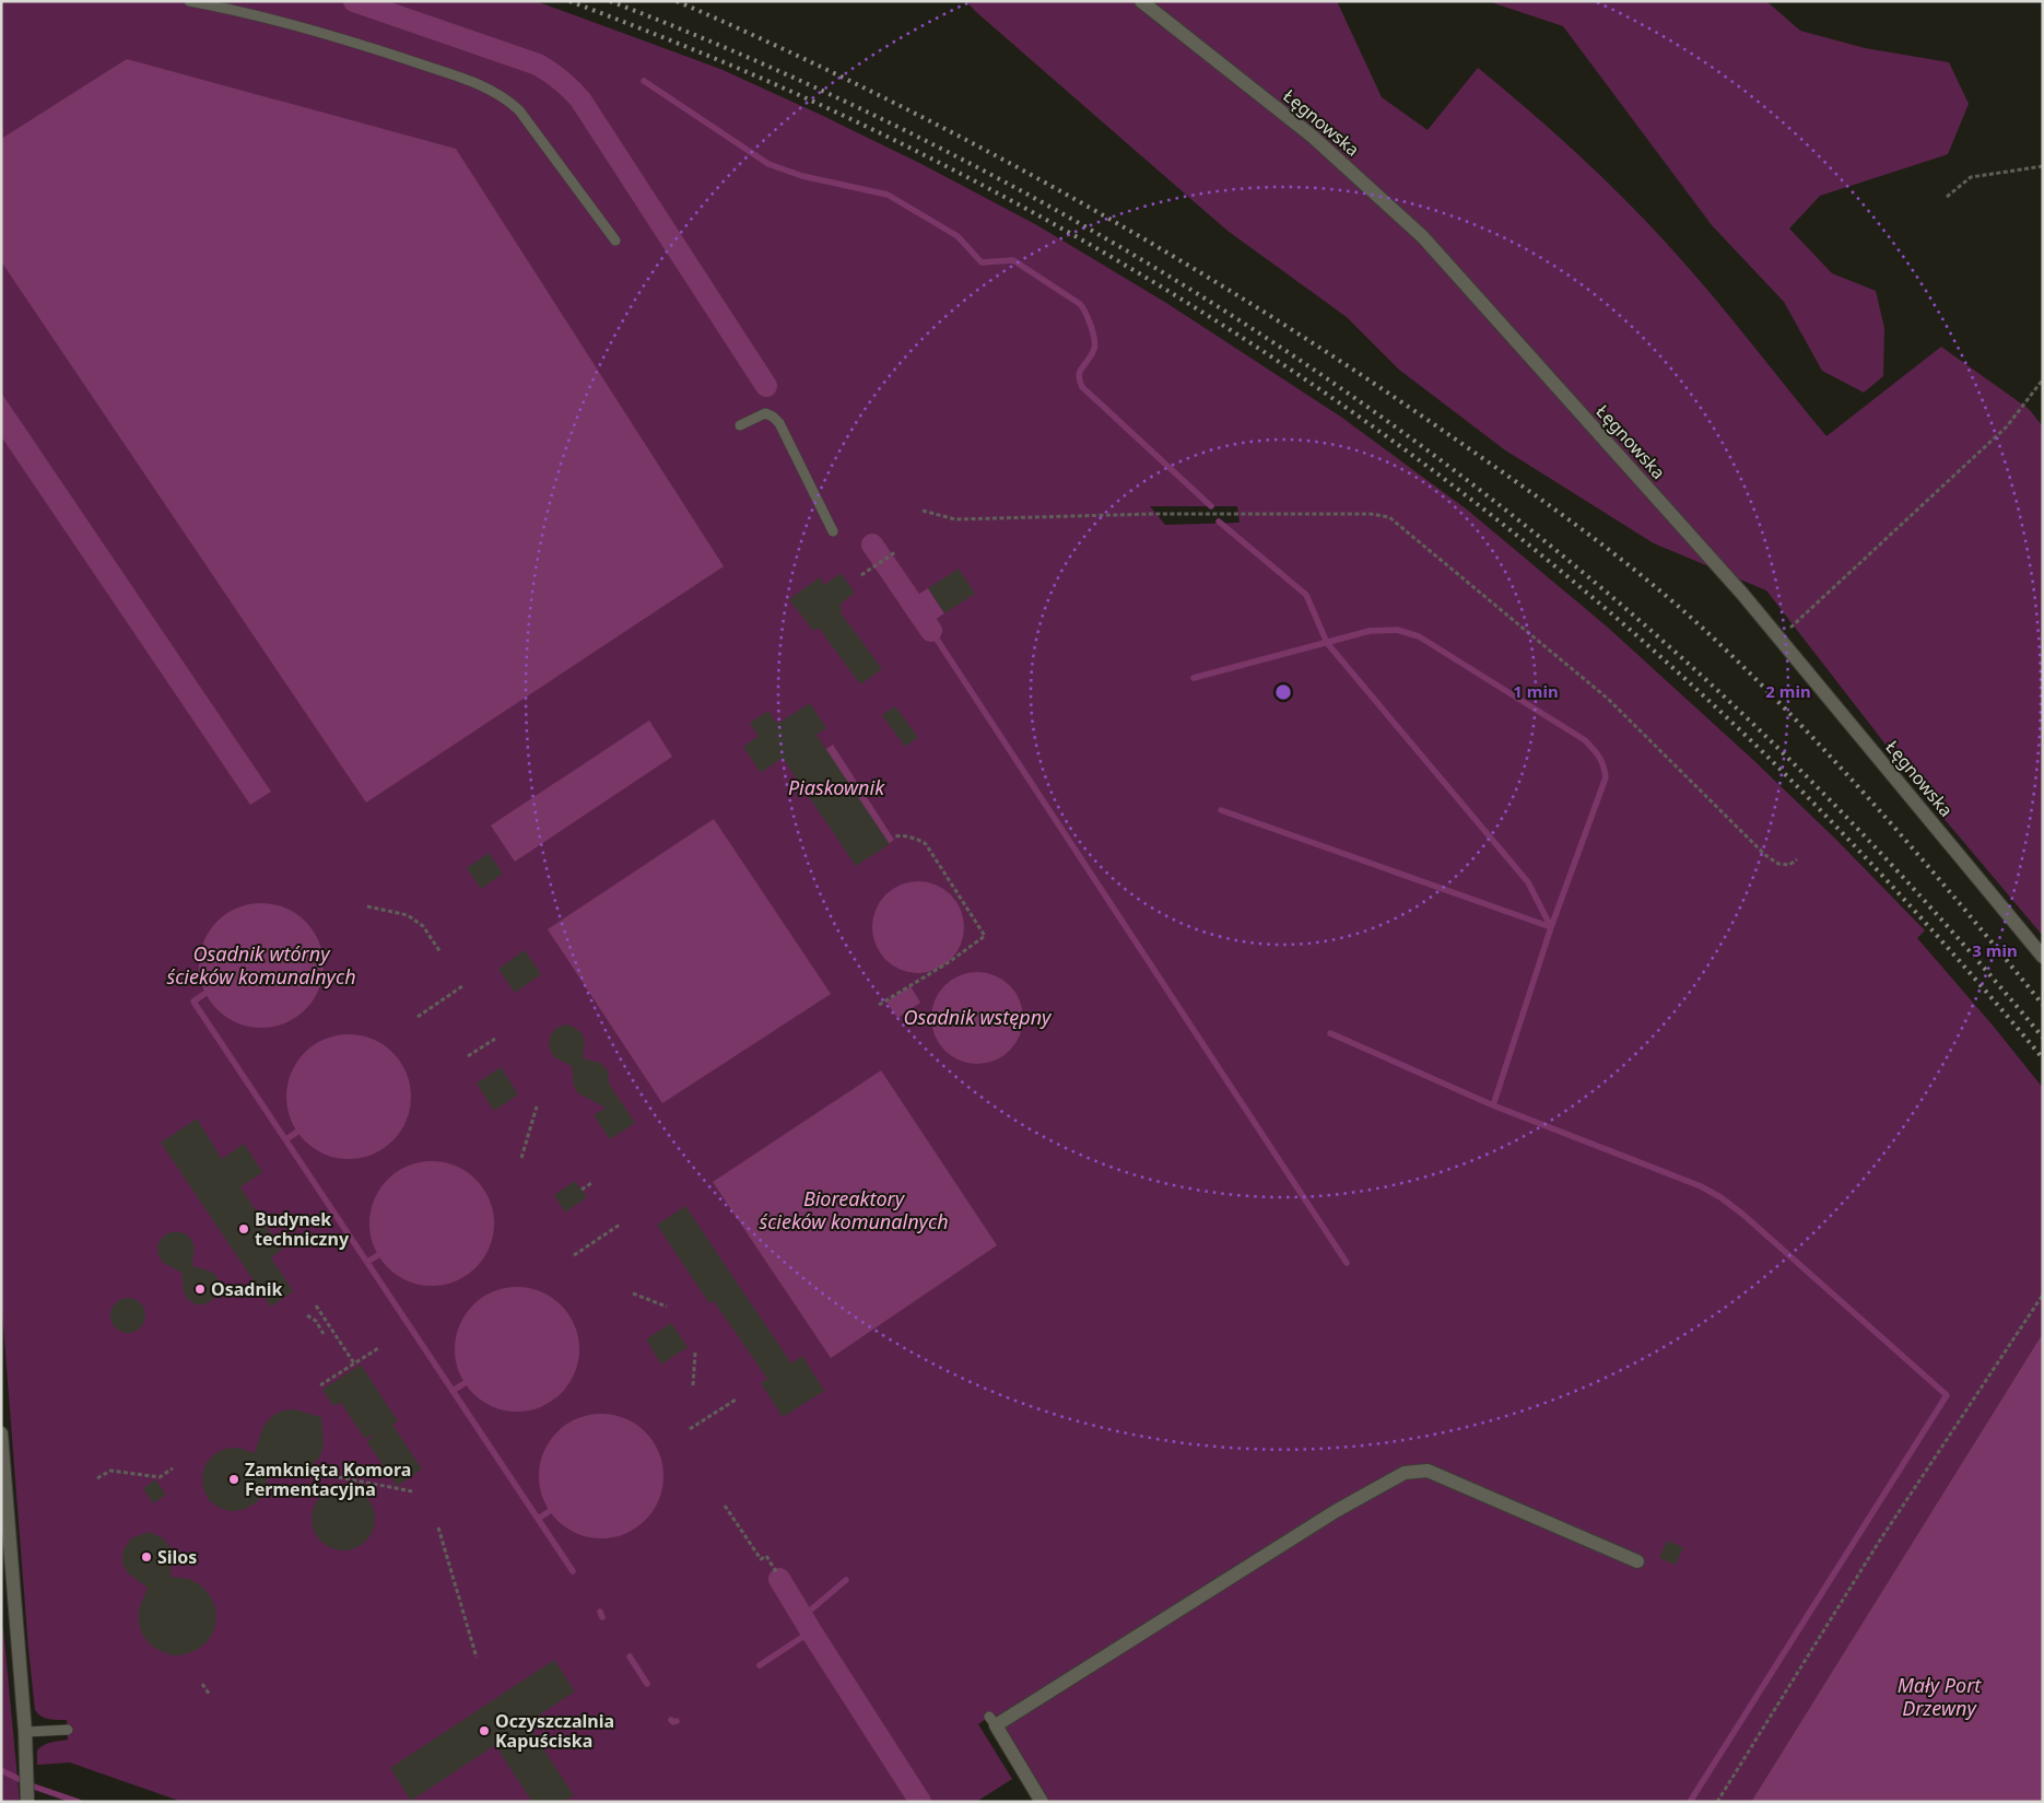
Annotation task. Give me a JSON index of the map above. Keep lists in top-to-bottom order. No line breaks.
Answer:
{"streets":{"street":["Łęgnowska"]},"water":["Piaskownik","Osadnik wtórny ścieków komunalnych","Osadnik wstępny","Bioreaktory ścieków komunalnych","Mały Port Drzewny"],"places":["Budynek techniczny","Osadnik","Zamknięta Komora Fermentacyjna","Silos","Oczyszczalnia Kapuściska"],"rings":["1 min","2 min","3 min"]}
